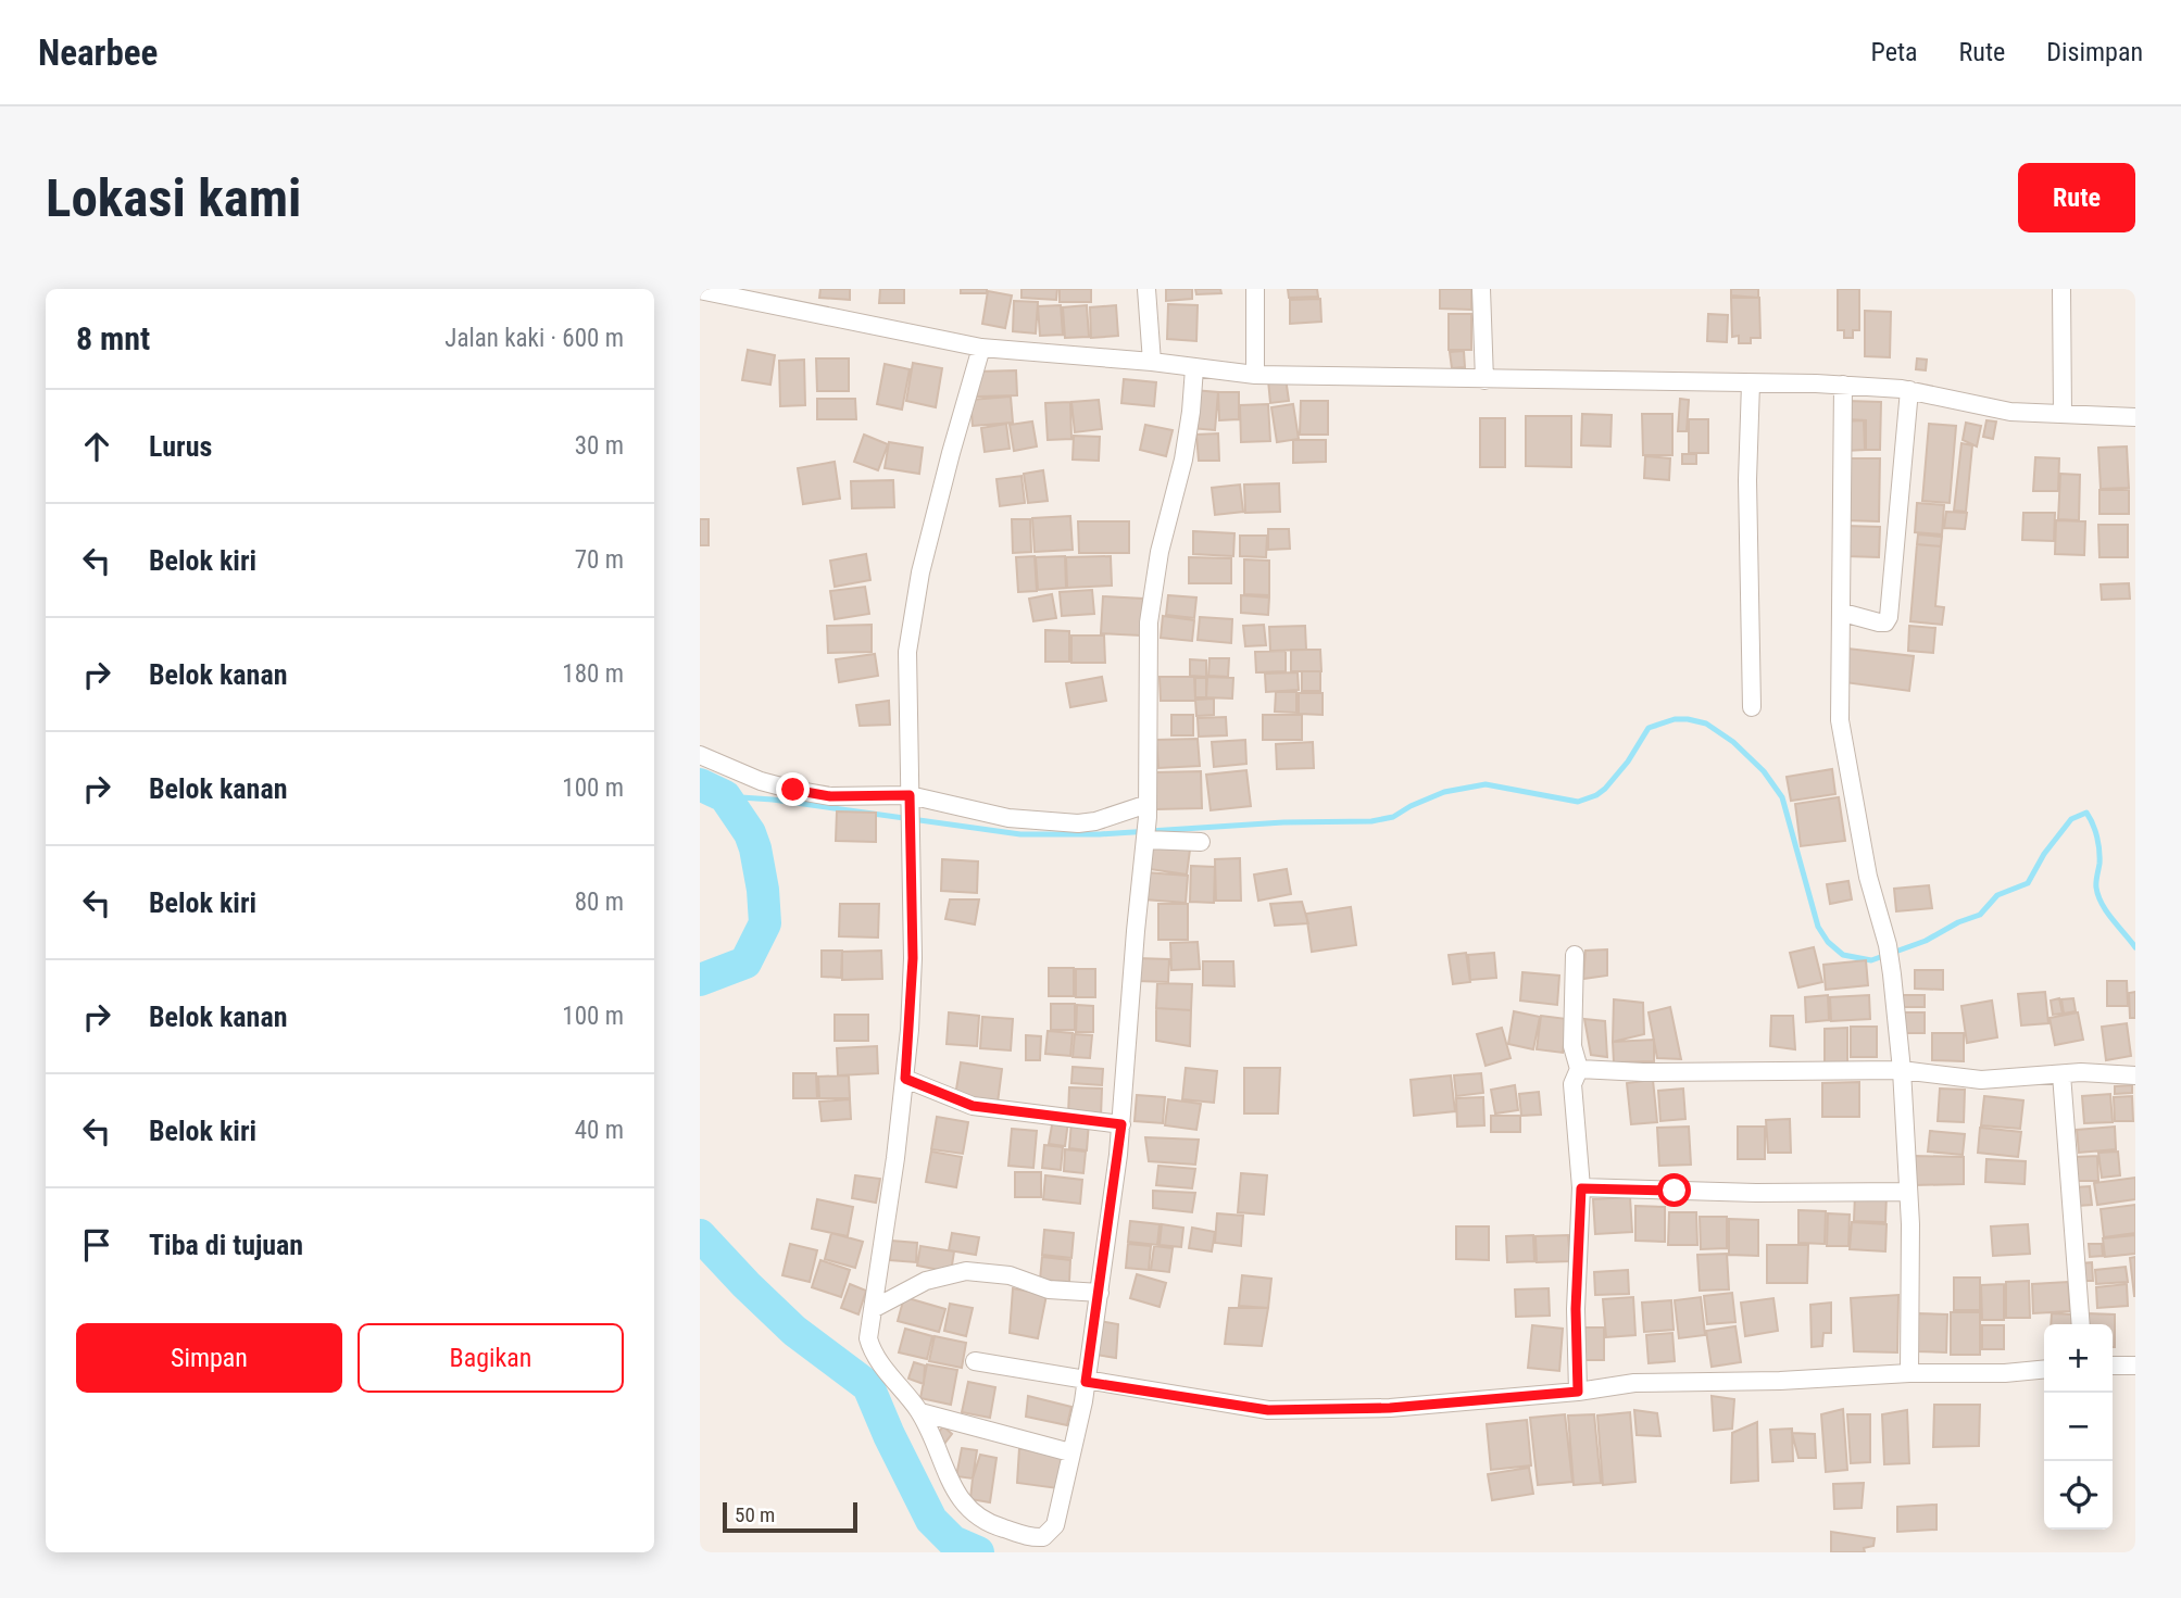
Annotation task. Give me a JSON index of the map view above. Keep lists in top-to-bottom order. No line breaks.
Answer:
{"scale_bar":"50 m","page":{"header":"Nearbee","nav":["Peta","Rute","Disimpan"],"buttons":["Rute",["Simpan","Bagikan"]],"title":"Lokasi kami","heading":["8 mnt","Jalan kaki · 600 m"],"list":[["Lurus","30 m"],["Belok kiri","70 m"],["Belok kanan","180 m"],["Belok kanan","100 m"],["Belok kiri","80 m"],["Belok kanan","100 m"],["Belok kiri","40 m"],"Tiba di tujuan"],"map_buttons":["+","−"],"scale":"50 m"}}
